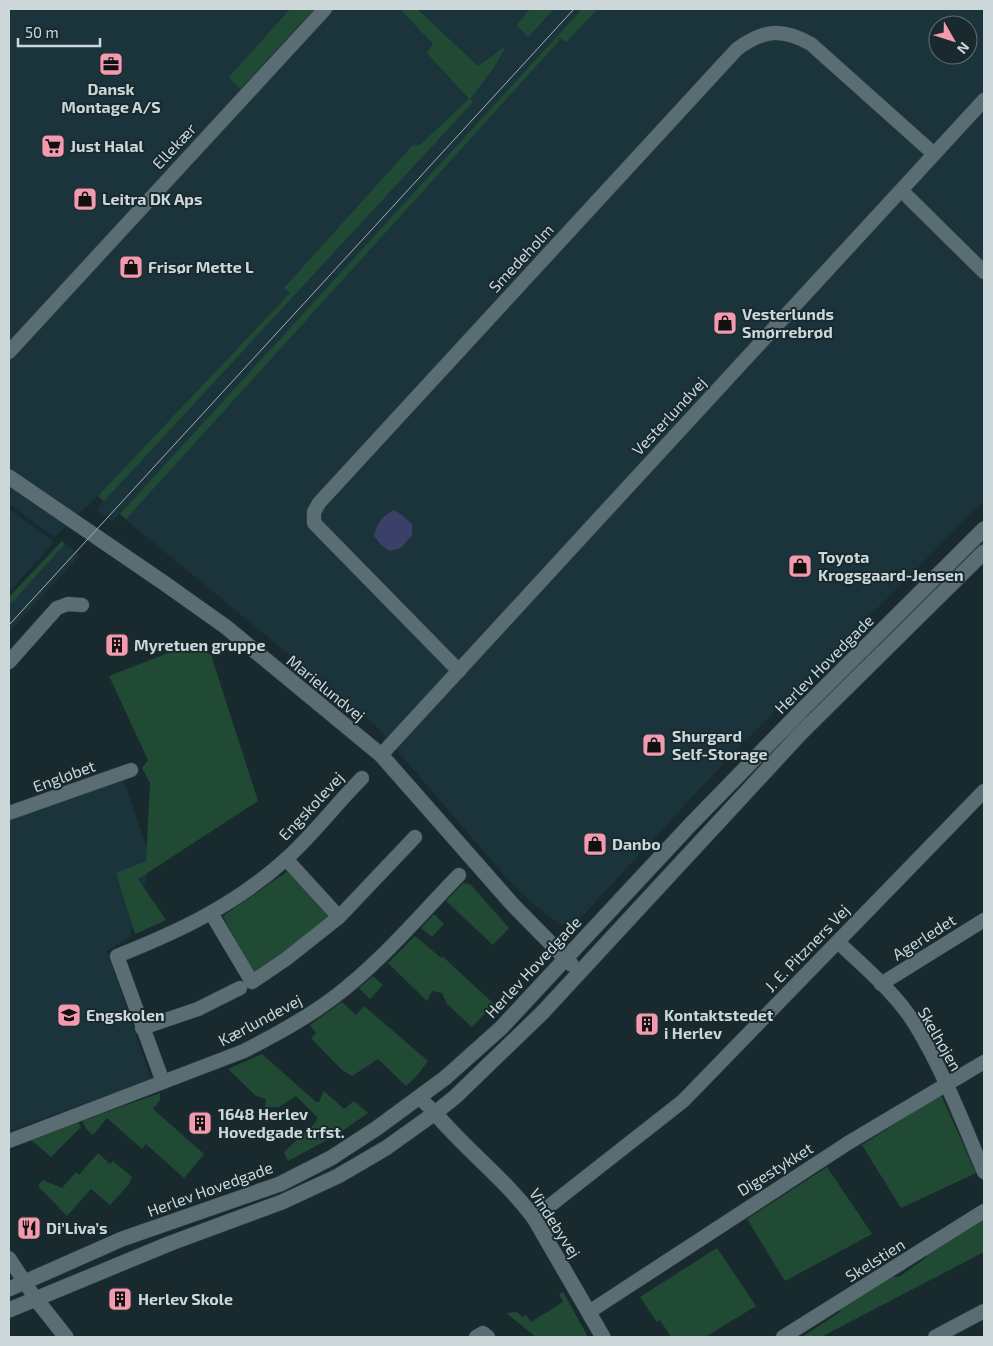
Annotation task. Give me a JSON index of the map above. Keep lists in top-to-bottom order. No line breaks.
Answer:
{"streets":{"main road":["Herlev Hovedgade","Marielundvej","Vindebyvej"],"street":["Ellekær","Smedeholm","Vesterlundvej","Engløbet","Engskolevej","Agerledet","J. E. Pitzners Vej","Kærlundevej","Skelhøjen","Digestykket","Skelstien"]},"crossings":[["Smedeholm","Vesterlundvej"],["Vesterlundvej","Marielundvej"],["Herlev Hovedgade","Marielundvej"],["Herlev Hovedgade","Vindebyvej"],["Engskolevej","Kærlundevej"],["Agerledet","Skelhøjen"],["J. E. Pitzners Vej","Skelhøjen"],["J. E. Pitzners Vej","Vindebyvej"],["Skelhøjen","Digestykket"],["Digestykket","Vindebyvej"]],"places":{"office":["Dansk Montage A/S"],"supermarket":["Just Halal"],"shop":["Leitra DK Aps","Frisør Mette L","Vesterlunds Smørrebrød","Toyota Krogsgaard-Jensen","Shurgard Self-Storage","Danbo"],"building":["Myretuen gruppe","Kontaktstedet i Herlev","1648 Herlev Hovedgade trfst.","Herlev Skole"],"school or university":["Engskolen"],"restaurant":["Di’Liva’s"]},"scale_bar":"50 m","north":"bottom right"}
